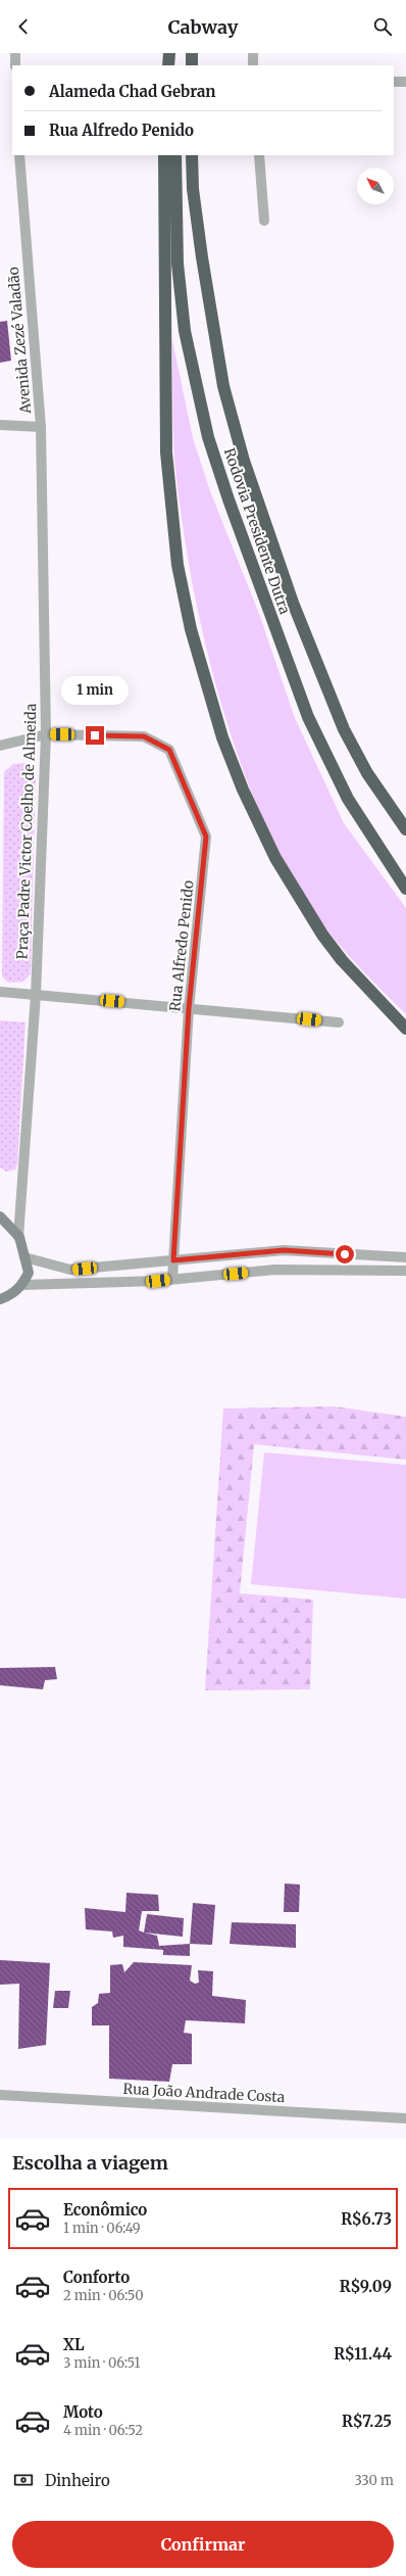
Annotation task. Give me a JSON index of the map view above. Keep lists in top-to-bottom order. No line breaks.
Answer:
{"streets":{"highway":["Rodovia Presidente Dutra"],"street":["Avenida Zezé Valadão","Praça Padre Victor Coelho de Almeida","Rua Alfredo Penido","Rua João Andrade Costa"]},"crossings":[["Avenida Zezé Valadão","Praça Padre Victor Coelho de Almeida"],["Praça Padre Victor Coelho de Almeida","Rua Alfredo Penido"]],"north":"top left","page":{"header":"Cabway","banner":["Alameda Chad Gebran","Rua Alfredo Penido"],"bubble":"1 min","heading":"Escolha a viagem","list":[{"name":"Econômico","note":"1 min · 06:49","value":"R$6.73"},{"name":"Conforto","note":"2 min · 06:50","value":"R$9.09"},{"name":"XL","note":"3 min · 06:51","value":"R$11.44"},{"name":"Moto","note":"4 min · 06:52","value":"R$7.25"}],"pay":["Dinheiro","330 m"],"buttons":"Confirmar"}}
